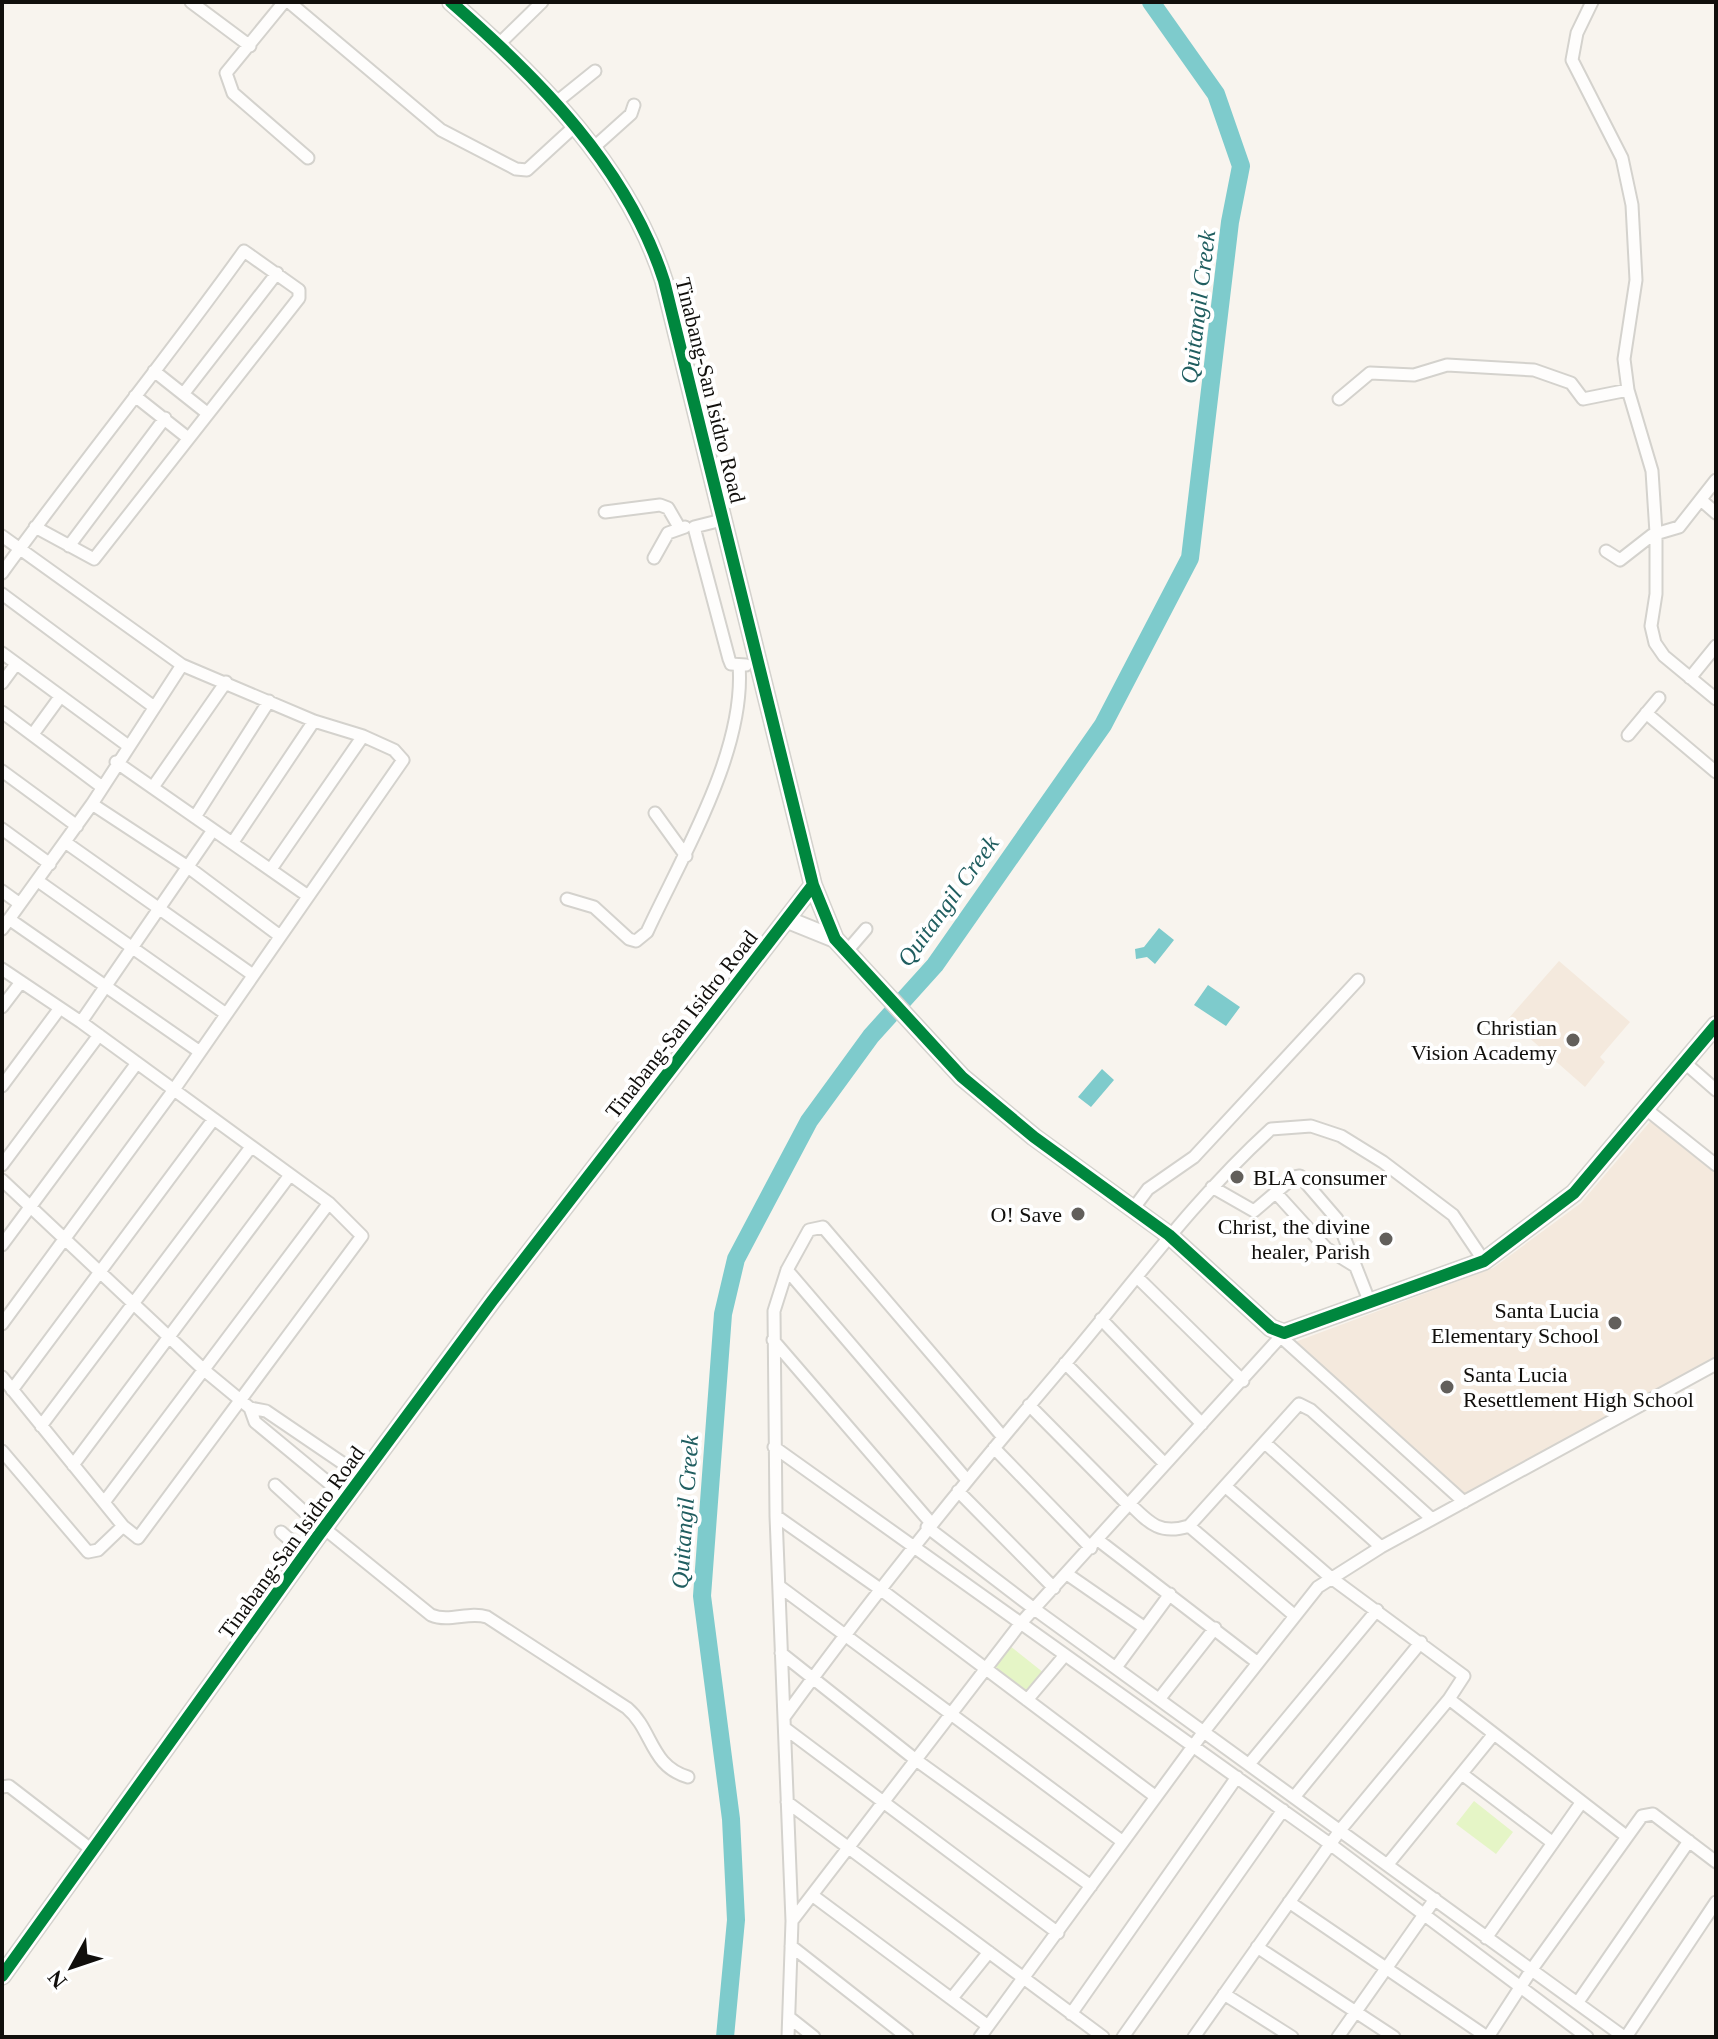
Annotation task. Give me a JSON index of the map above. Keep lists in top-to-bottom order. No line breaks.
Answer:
{"streets":{"street":["Tinabang-San Isidro Road"]},"water":["Quitangil Creek"],"places":["Christian Vision Academy","BLA consumer","O! Save","Christ, the divine healer, Parish","Santa Lucia Elementary School","Santa Lucia Resettlement High School"],"north":"bottom left"}
